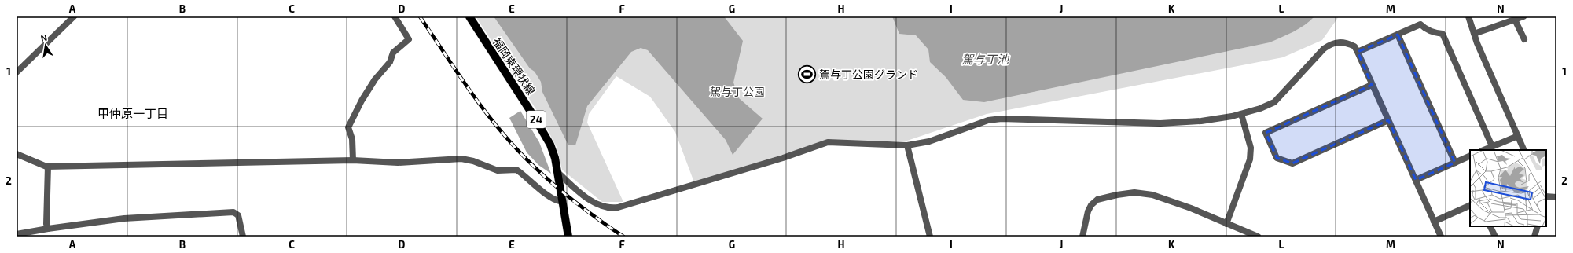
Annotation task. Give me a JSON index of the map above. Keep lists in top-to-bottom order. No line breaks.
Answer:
{"streets":{"main road":["福岡東環状線","24"]},"districts":["甲仲原一丁目"],"water":["駕与丁池"],"parks":["駕与丁公園"],"places":{"sports":["駕与丁公園グランド"]},"north":"top","grid":{"columns":["A","B","C","D","E","F","G","H","I","J","K","L","M","N"],"rows":["1","2"]}}
